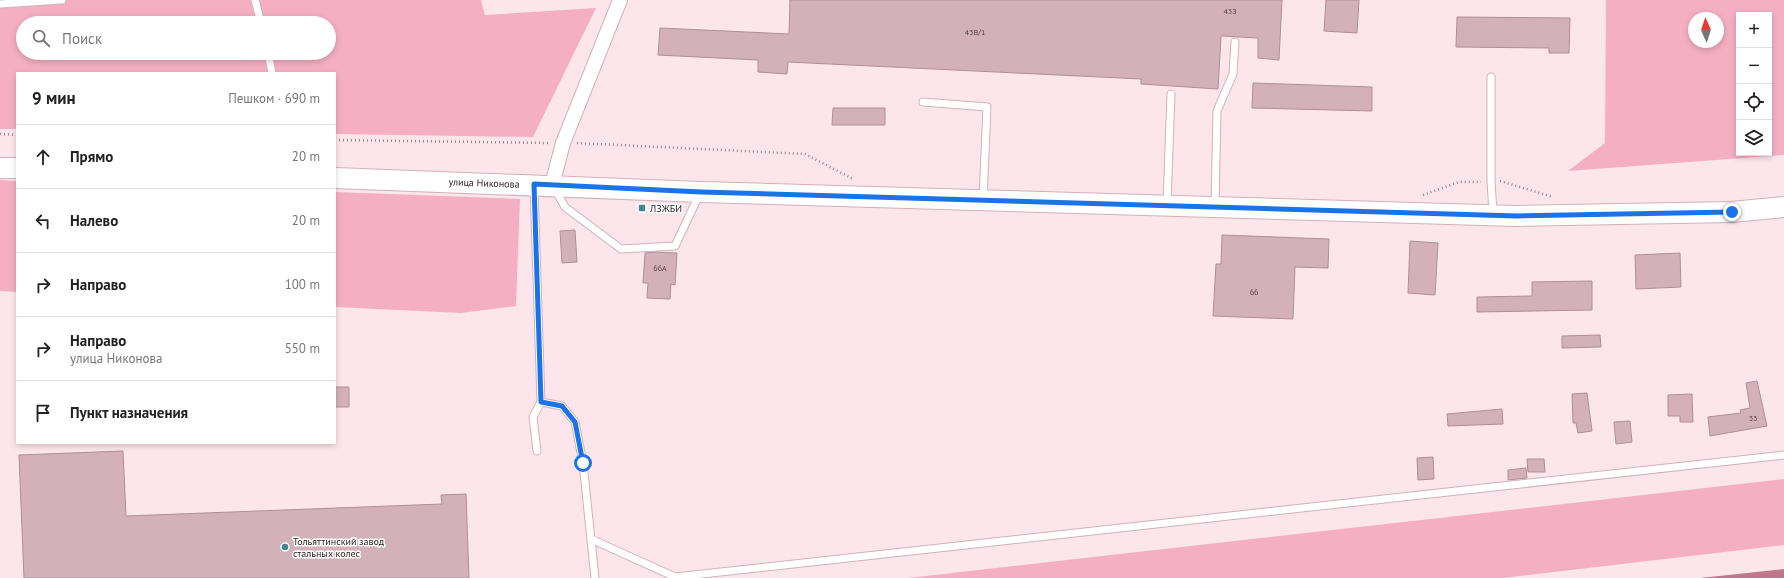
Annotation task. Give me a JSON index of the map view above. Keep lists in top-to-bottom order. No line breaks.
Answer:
{"streets":{"main road":["улица Никонова"]},"places":{"transit":["ЛЗЖБИ"],"other":["Тольяттинский завод стальных колес"]},"house_numbers":["43З","43В/1","66А","66","33"],"north":"top","page":{"map_buttons":["+","−"],"search":"Поиск","heading":["9 мин","Пешком · 690 m"],"list":[["Прямо","20 m"],["Налево","20 m"],["Направо","100 m"],["Направо","улица Никонова","550 m"],"Пункт назначения"]}}
